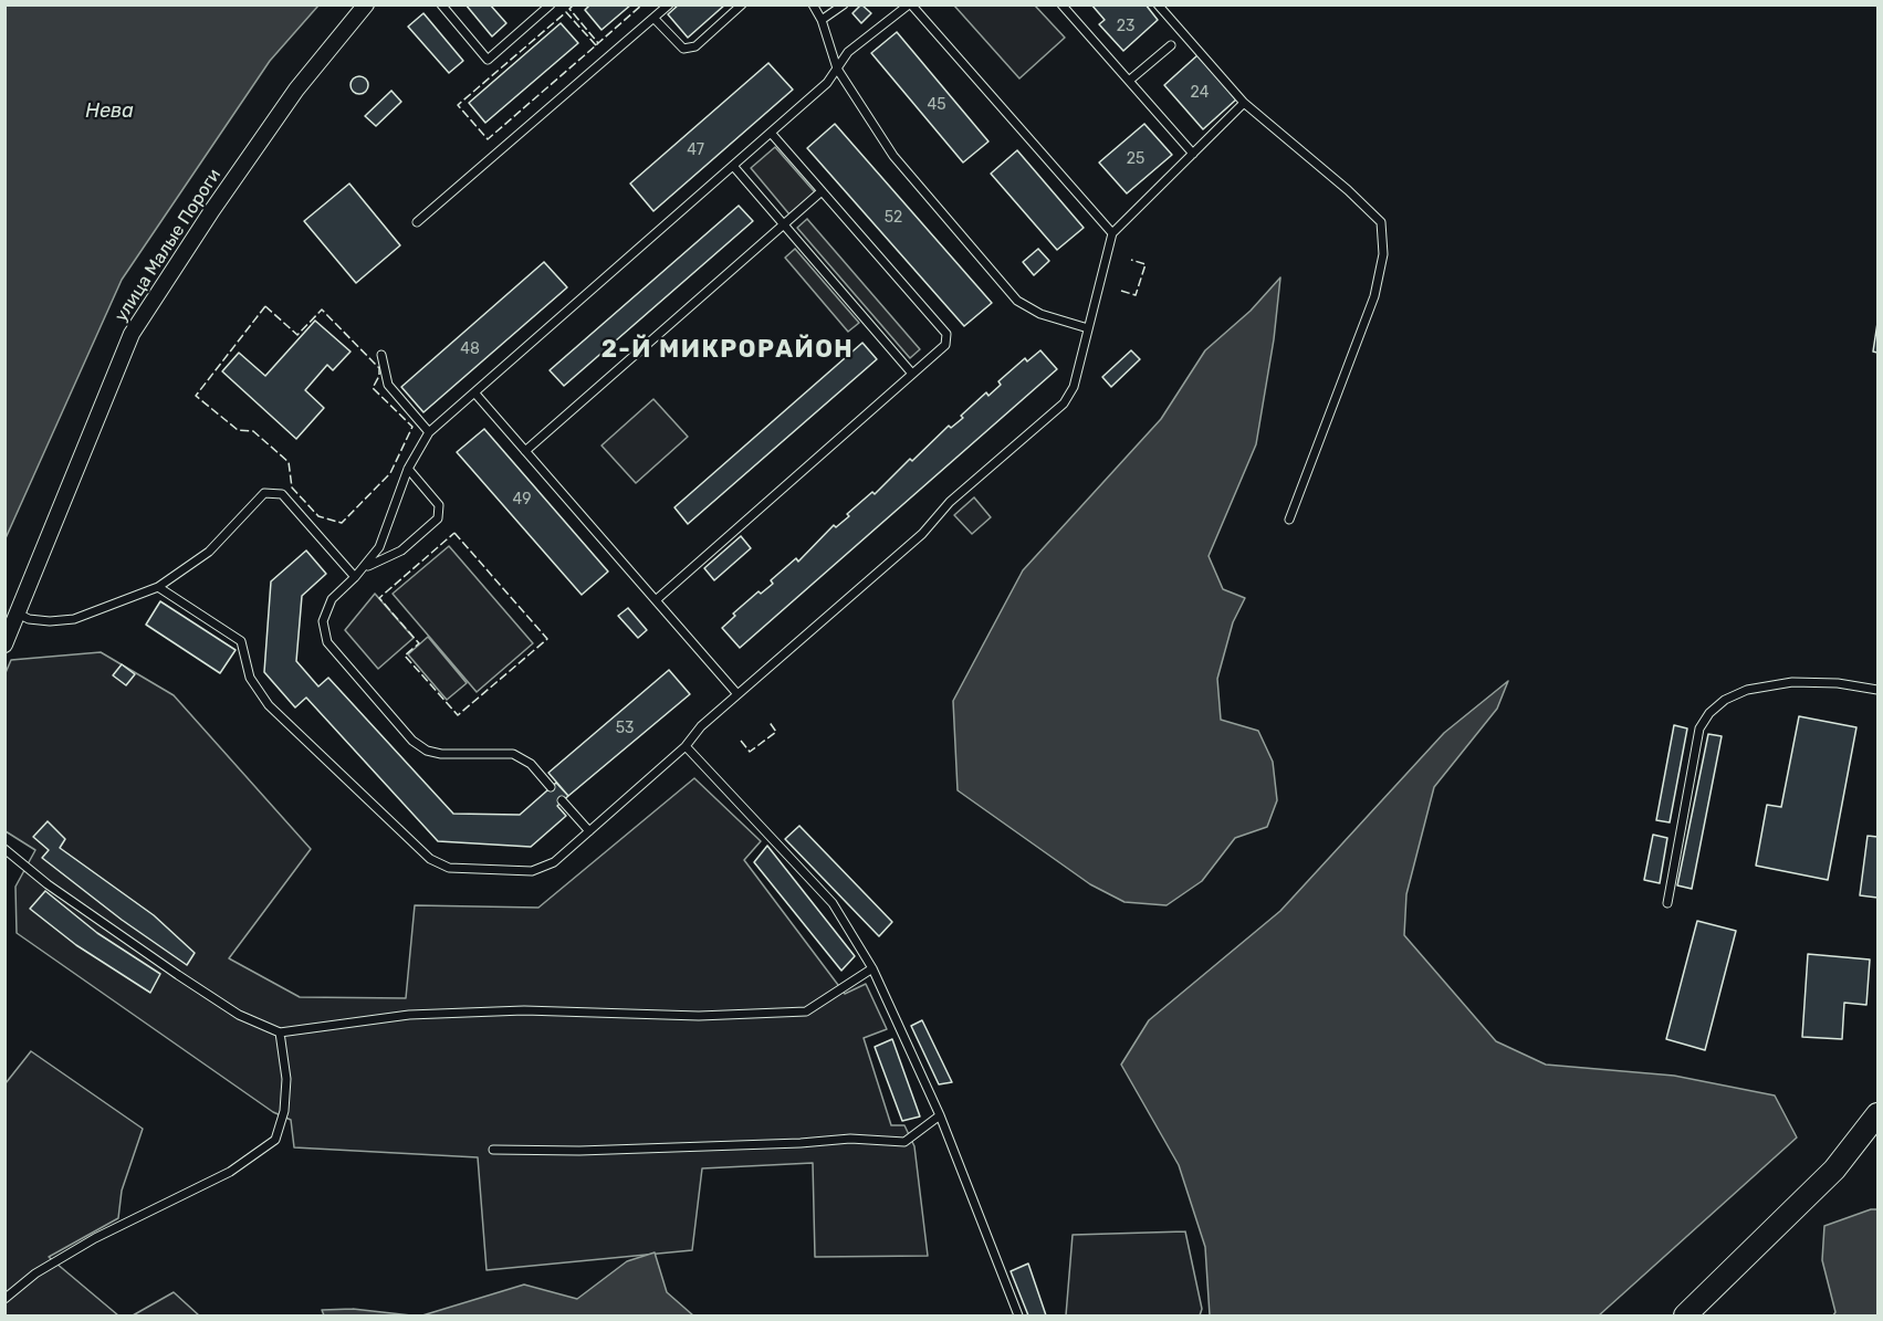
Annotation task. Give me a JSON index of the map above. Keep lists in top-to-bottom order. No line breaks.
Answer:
{"streets":{"street":["улица Малые Пороги"]},"districts":["2-Й МИКРОРАЙОН"],"water":["Нева"],"house_numbers":["23","24","45","47","25","52","48","49","53"]}
